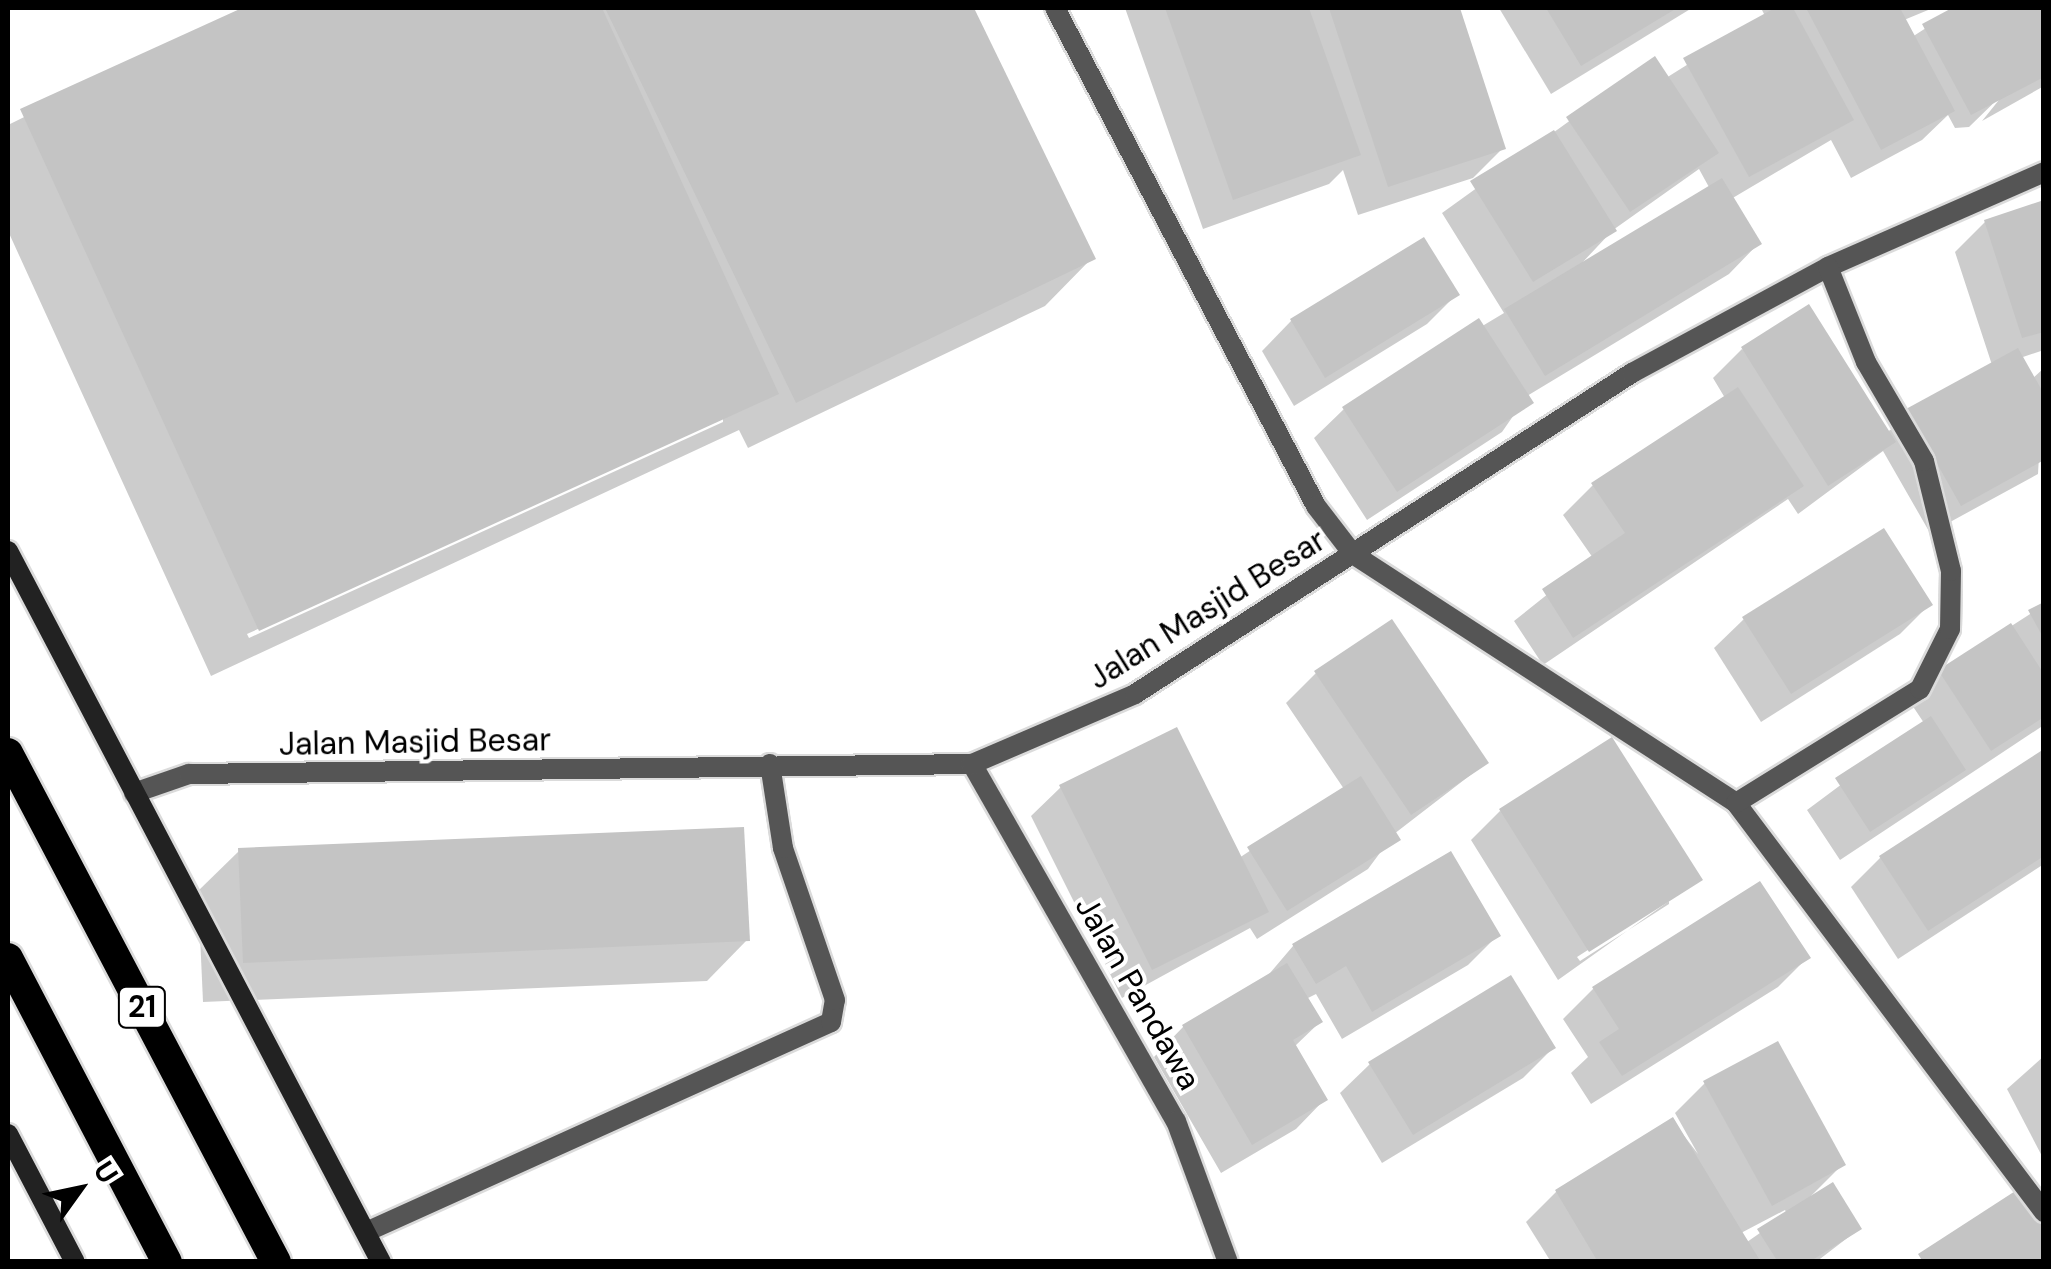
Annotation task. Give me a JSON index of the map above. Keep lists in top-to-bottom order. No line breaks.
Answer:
{"streets":{"highway":["21"],"street":["Jalan Masjid Besar","Jalan Pandawa"]},"crossings":[["Jalan Masjid Besar","Jalan Pandawa"]],"north":"top right"}
